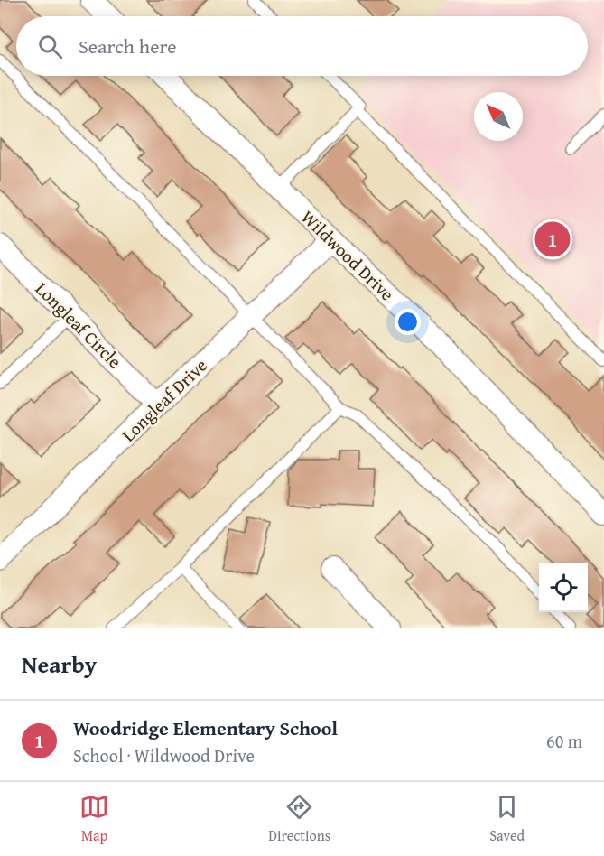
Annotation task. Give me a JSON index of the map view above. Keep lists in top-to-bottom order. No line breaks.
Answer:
{"streets":{"street":["Wildwood Drive","Longleaf Circle","Longleaf Drive"]},"crossings":[["Wildwood Drive","Longleaf Drive"],["Longleaf Circle","Longleaf Drive"]],"north":"top left","page":{"search":"Search here","pins":"1","heading":"Nearby","list":[{"mark":"1","name":"Woodridge Elementary School","note":"School · Wildwood Drive","value":"60 m"}],"nav":["Map","Directions","Saved"]}}
